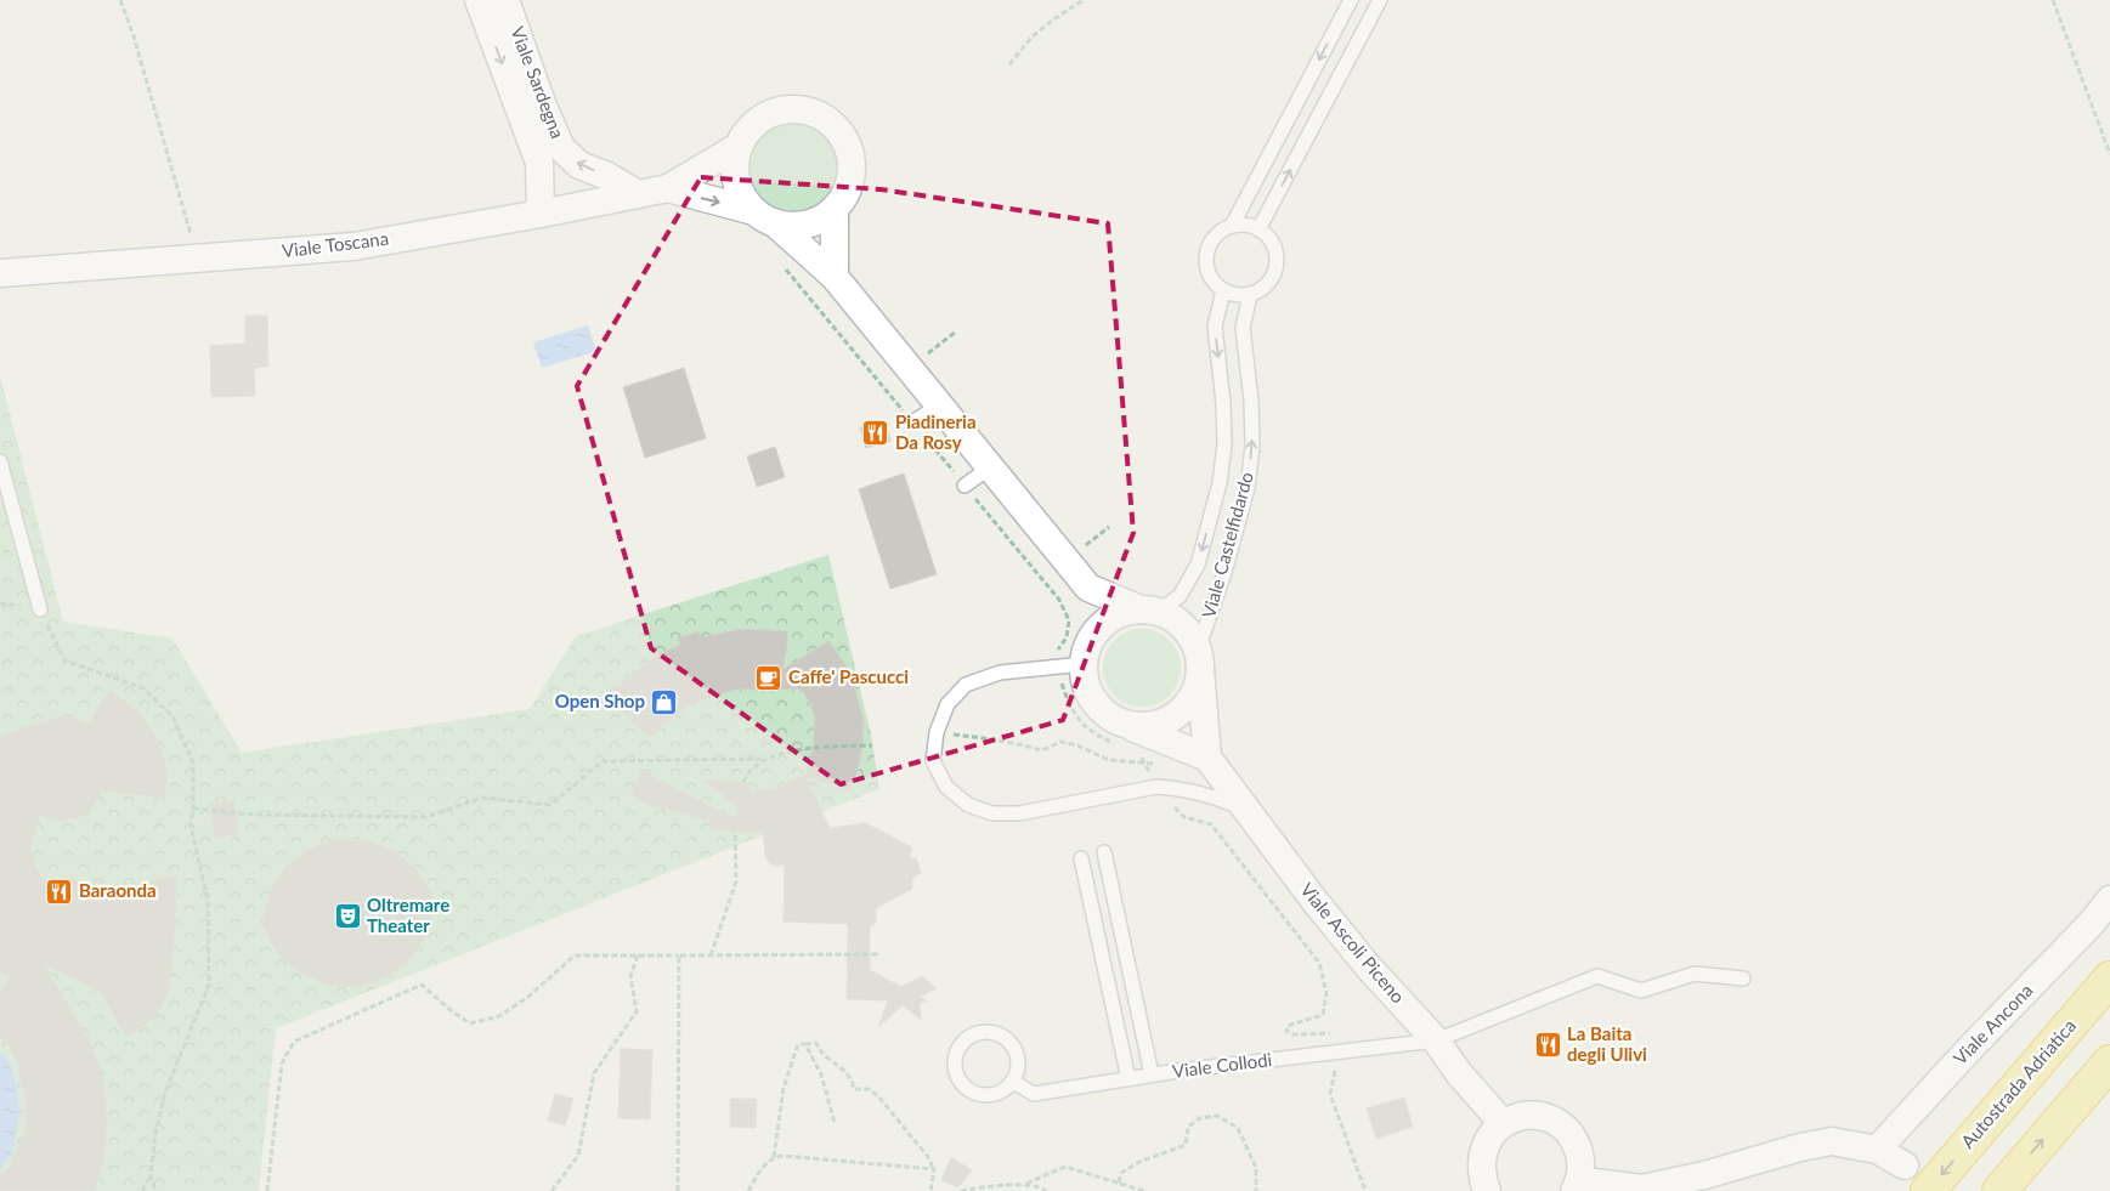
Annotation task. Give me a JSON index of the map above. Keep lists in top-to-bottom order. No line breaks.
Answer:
{"streets":{"highway":["Autostrada Adriatica"],"street":["Viale Sardegna","Viale Toscana","Viale Ascoli Piceno","Viale Ancona"],"lane":["Viale Castelfidardo","Viale Collodi"]},"crossings":[["Viale Sardegna","Viale Toscana"],["Viale Ascoli Piceno","Viale Collodi"]],"places":{"restaurant":["Piadineria Da Rosy","Baraonda","La Baita degli Ulivi"],"cafe":["Caffe' Pascucci"],"shop":["Open Shop"],"theatre":["Oltremare Theater"]}}
